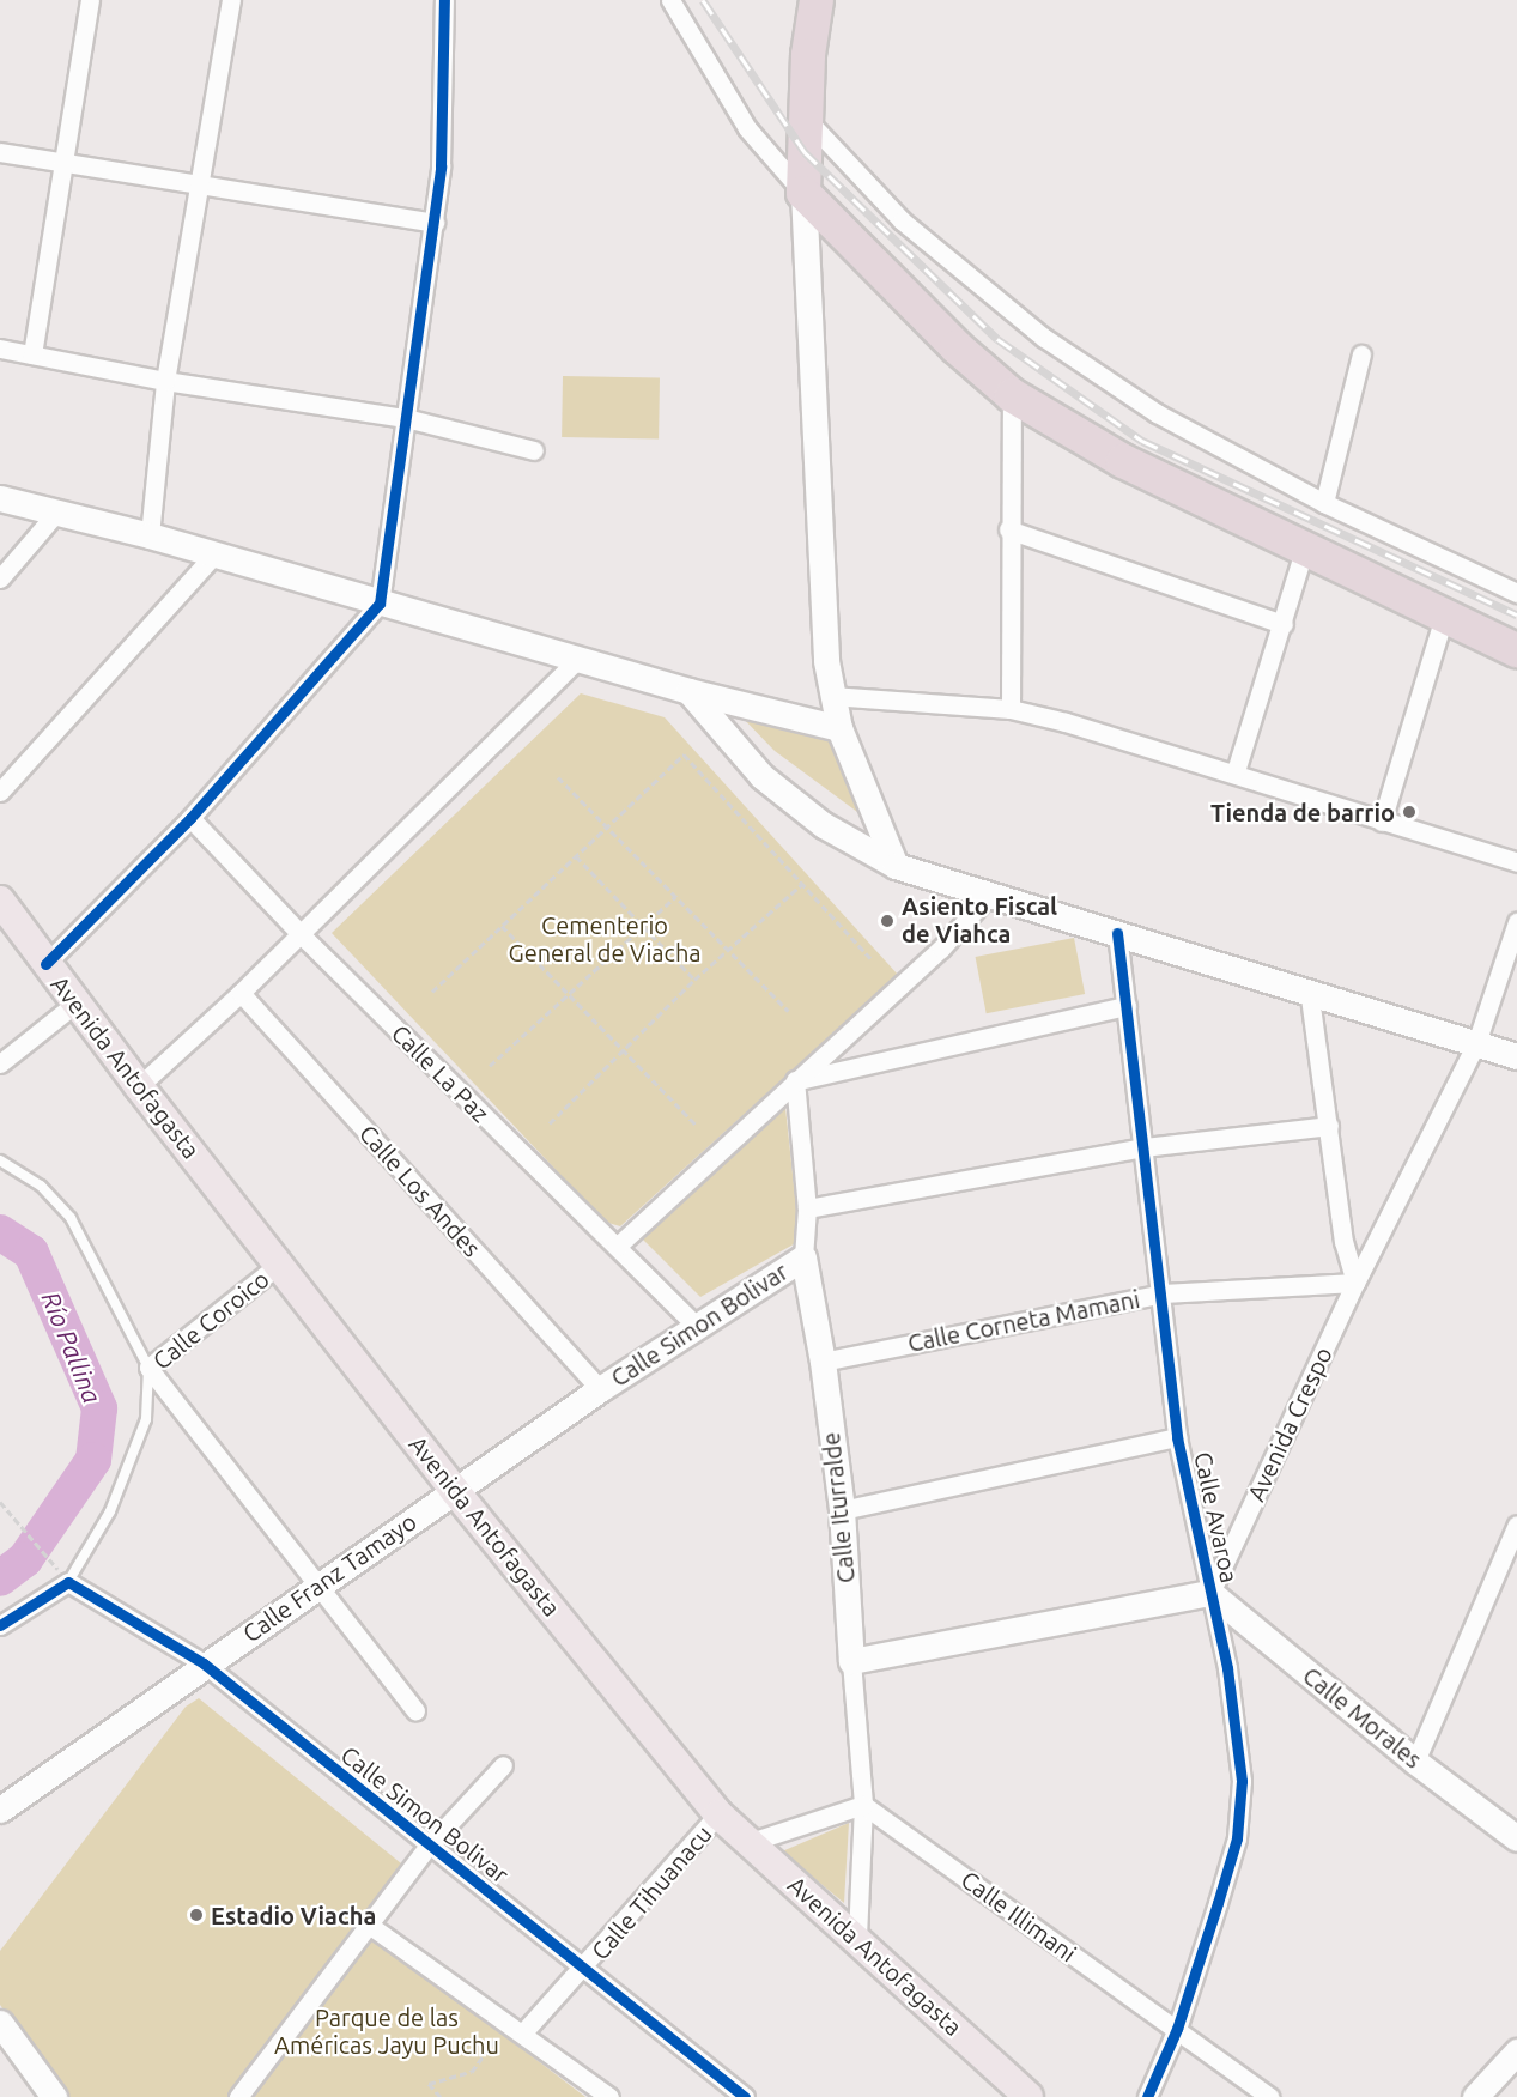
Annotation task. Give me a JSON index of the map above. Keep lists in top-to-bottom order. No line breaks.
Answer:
{"streets":{"main road":["Avenida Antofagasta"],"street":["Calle La Paz","Calle Los Andes","Calle Coroico","Calle Corneta Mamani","Calle Simon Bolivar","Avenida Crespo","Calle Iturralde","Calle Avaroa","Calle Franz Tamayo","Calle Morales","Calle Tihuanacu","Calle Illimani"]},"crossings":[["Avenida Antofagasta","Calle Coroico"],["Avenida Antofagasta","Calle Simon Bolivar"],["Avenida Antofagasta","Calle Iturralde"],["Avenida Antofagasta","Calle Franz Tamayo"],["Avenida Antofagasta","Calle Tihuanacu"],["Calle La Paz","Calle Simon Bolivar"],["Calle Los Andes","Calle Simon Bolivar"],["Calle Coroico","Calle Simon Bolivar"],["Calle Corneta Mamani","Avenida Crespo"],["Calle Corneta Mamani","Calle Iturralde"],["Calle Corneta Mamani","Calle Avaroa"],["Calle Simon Bolivar","Calle Iturralde"],["Calle Simon Bolivar","Calle Franz Tamayo"],["Calle Simon Bolivar","Calle Tihuanacu"],["Avenida Crespo","Calle Avaroa"],["Avenida Crespo","Calle Morales"],["Calle Iturralde","Calle Illimani"],["Calle Avaroa","Calle Morales"],["Calle Avaroa","Calle Illimani"]],"water":["Río Pallina"],"parks":["Cementerio General de Viacha","Parque de las Américas Jayu Puchu"],"places":["Tienda de barrio","Asiento Fiscal de Viahca","Estadio Viacha"]}
